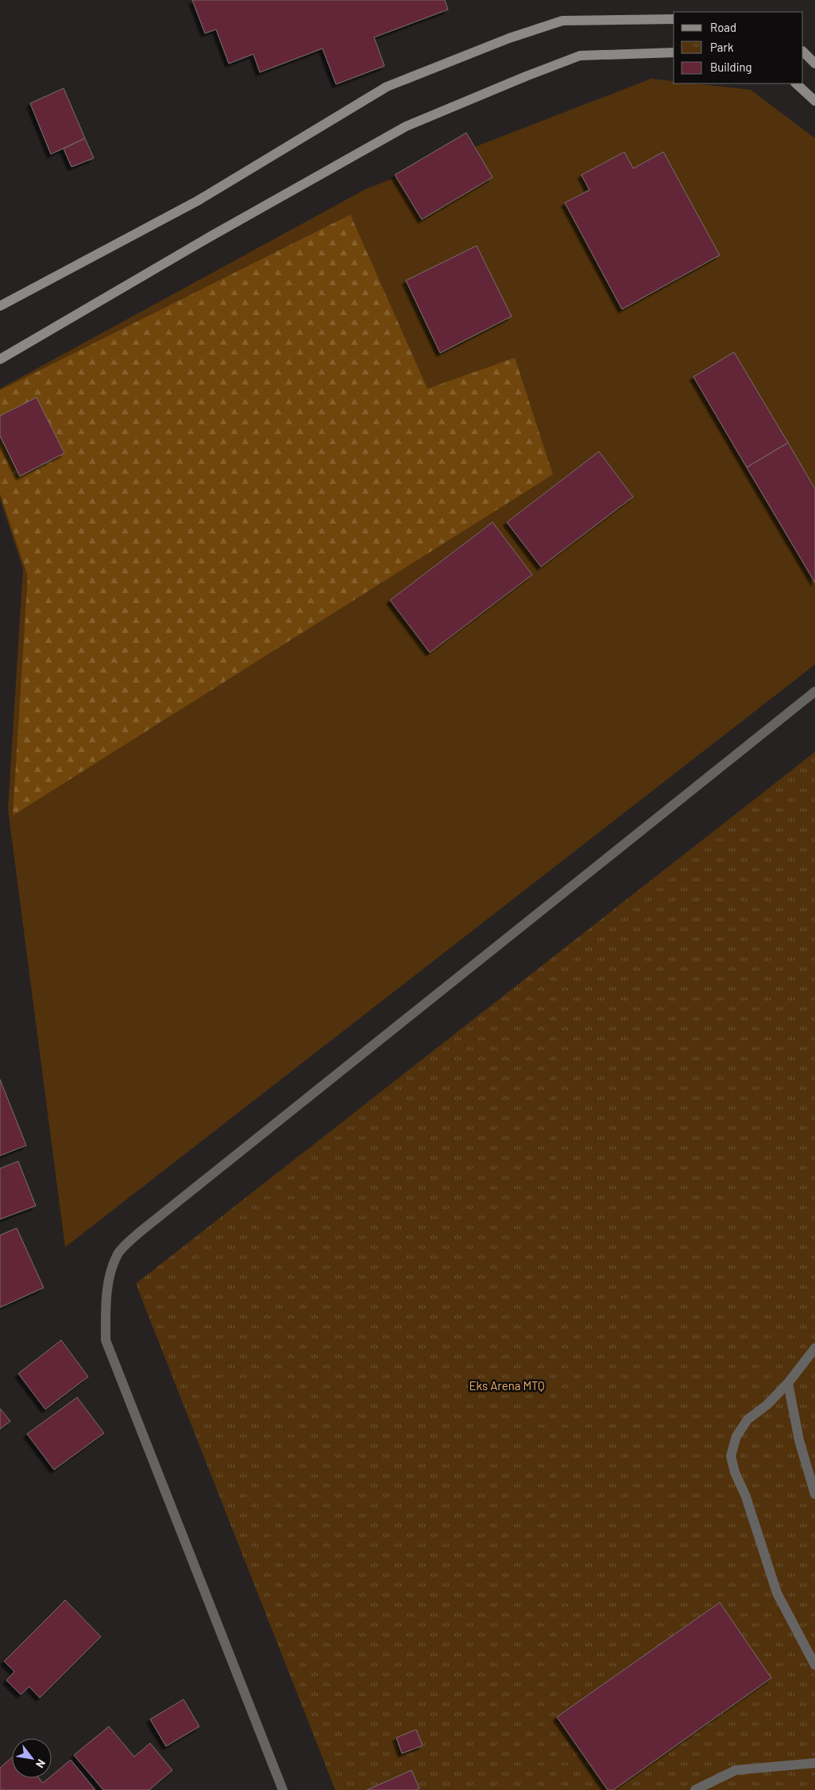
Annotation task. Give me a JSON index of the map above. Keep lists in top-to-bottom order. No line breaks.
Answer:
{"parks":["Eks Arena MTQ"],"legend":["Road","Park","Building"],"north":"bottom right"}
